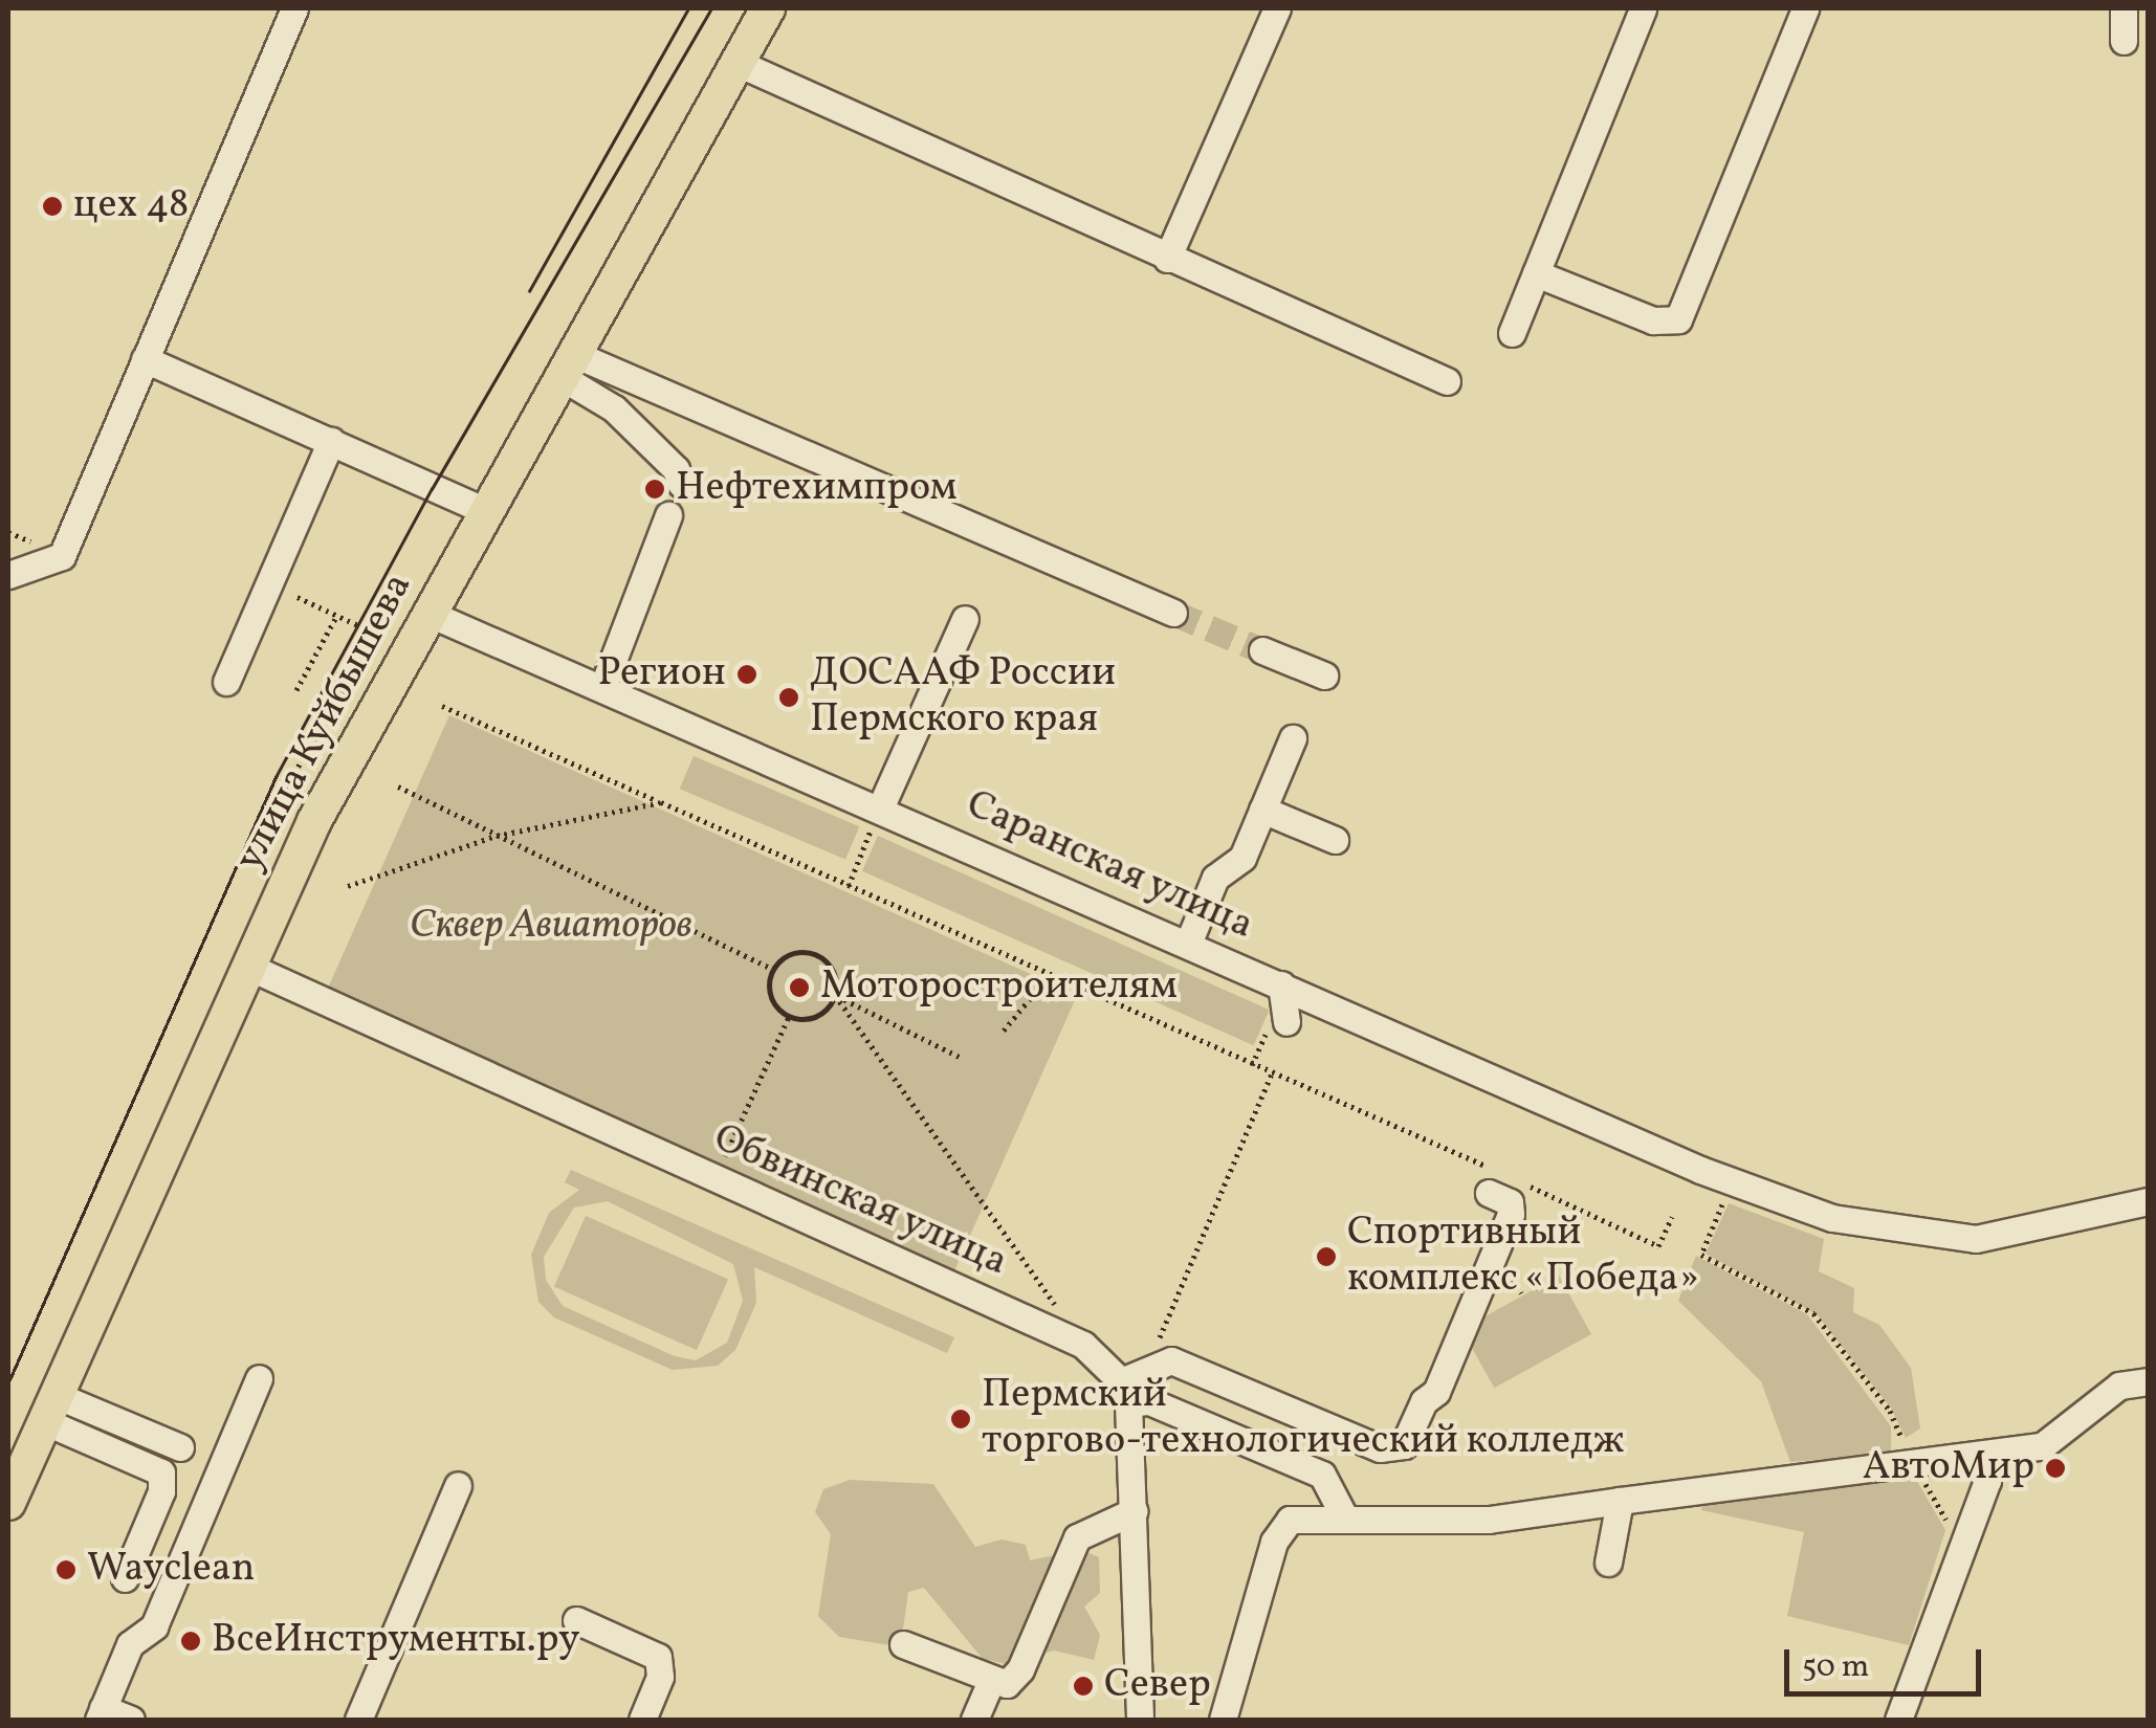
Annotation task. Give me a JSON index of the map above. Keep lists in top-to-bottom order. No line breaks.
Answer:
{"streets":{"main road":["улица Куйбышева"],"street":["Саранская улица","Обвинская улица"]},"crossings":[["улица Куйбышева","Саранская улица"],["улица Куйбышева","Обвинская улица"]],"parks":["Сквер Авиаторов"],"places":["цех 48","Нефтехимпром","Регион","ДОСААФ России Пермского края","Моторостроителям","Спортивный комплекс «Победа»","Пермский торгово-технологический колледж","АвтоМир","Wayclean","ВсеИнструменты.ру","Север"],"scale_bar":"50 m"}
